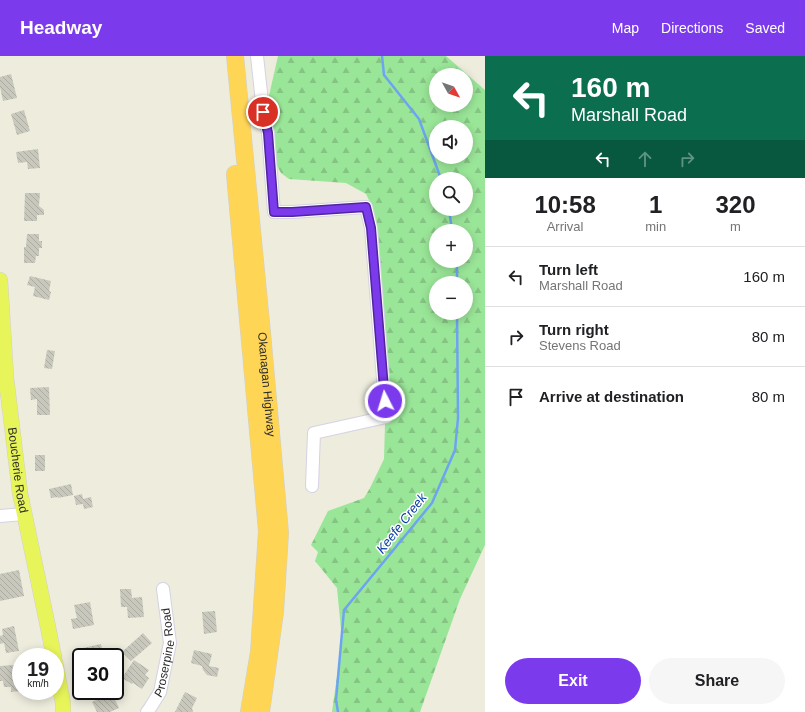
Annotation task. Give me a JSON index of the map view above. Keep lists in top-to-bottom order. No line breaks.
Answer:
{"streets":{"highway":["Okanagan Highway"],"main road":["Boucherie Road"],"street":["Proserpine Road"]},"water":["Keefe Creek"],"north":"bottom right","page":{"header":"Headway","nav":["Map","Directions","Saved"],"turn":["160 m","Marshall Road"],"map_buttons":["+","−"],"eta":["10:58","Arrival","1","min","320","m"],"list":[{"name":"Turn left","note":"Marshall Road","value":"160 m"},{"name":"Turn right","note":"Stevens Road","value":"80 m"},{"name":"Arrive at destination","value":"80 m"}],"speed":"19 km/h","limit":"30","buttons":["Exit","Share"]}}
